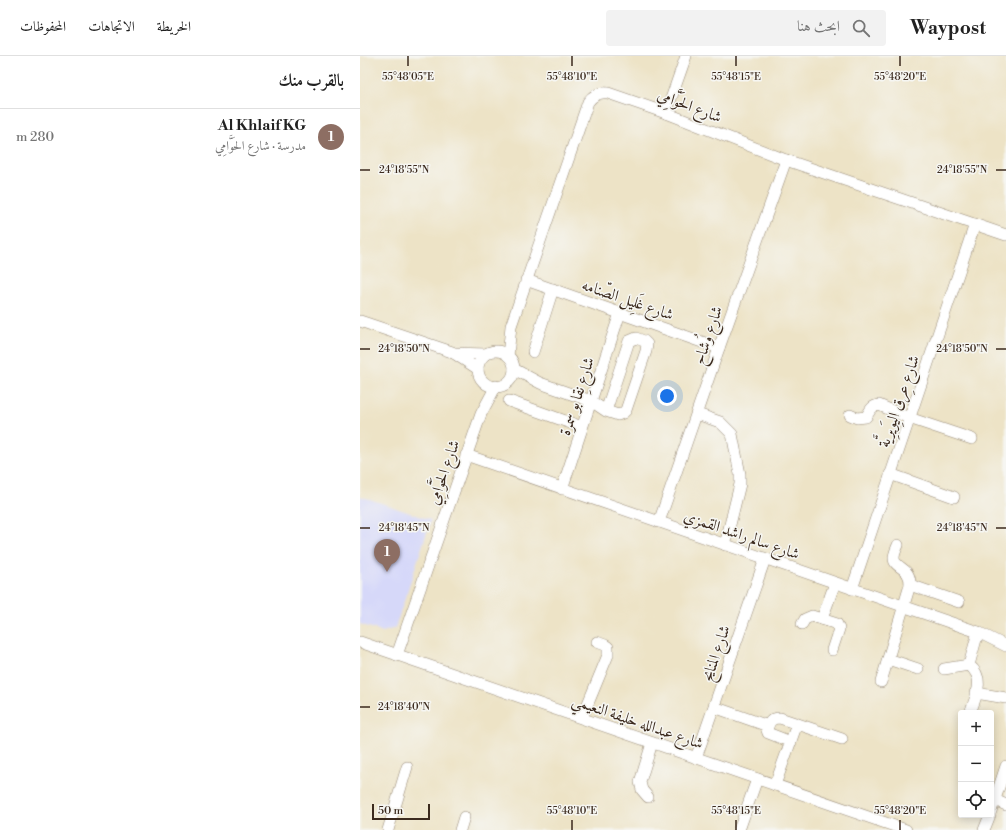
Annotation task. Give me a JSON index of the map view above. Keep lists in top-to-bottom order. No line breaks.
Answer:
{"streets":{"street":["شارع الحَوَّامِي","شارع غَلِيل الصّنامه","شارع وُشاح","شارع نِقا بو سمرة","شارع عِرق اليِوَيرِيَّة","شارع سالم راشد القمزي","شارع المنايح","شارع عبدالله خليفة النعيمي"]},"crossings":[["شارع الحَوَّامِي","شارع غَلِيل الصّنامه"],["شارع الحَوَّامِي","شارع وُشاح"],["شارع الحَوَّامِي","شارع عِرق اليِوَيرِيَّة"],["شارع الحَوَّامِي","شارع سالم راشد القمزي"],["شارع الحَوَّامِي","شارع عبدالله خليفة النعيمي"],["شارع غَلِيل الصّنامه","شارع وُشاح"],["شارع غَلِيل الصّنامه","شارع نِقا بو سمرة"],["شارع وُشاح","شارع سالم راشد القمزي"],["شارع نِقا بو سمرة","شارع سالم راشد القمزي"],["شارع عِرق اليِوَيرِيَّة","شارع سالم راشد القمزي"],["شارع سالم راشد القمزي","شارع المنايح"],["شارع المنايح","شارع عبدالله خليفة النعيمي"]],"scale_bar":"50 m","page":{"header":"Waypost","search":"ابحث هنا","nav":["الخريطة","الاتجاهات","المحفوظات"],"heading":"بالقرب منك","list":[{"mark":"1","name":"Al Khlaif KG","note":"مدرسة · شارع الحَوَّامِي","value":"280 m"}],"pins":"1","map_buttons":["+","−"],"scale":"50 m"},"coordinates":["55°48'05\"E","55°48'10\"E","55°48'15\"E","55°48'20\"E","24°18'55\"N","24°18'50\"N","24°18'45\"N","24°18'40\"N"]}
